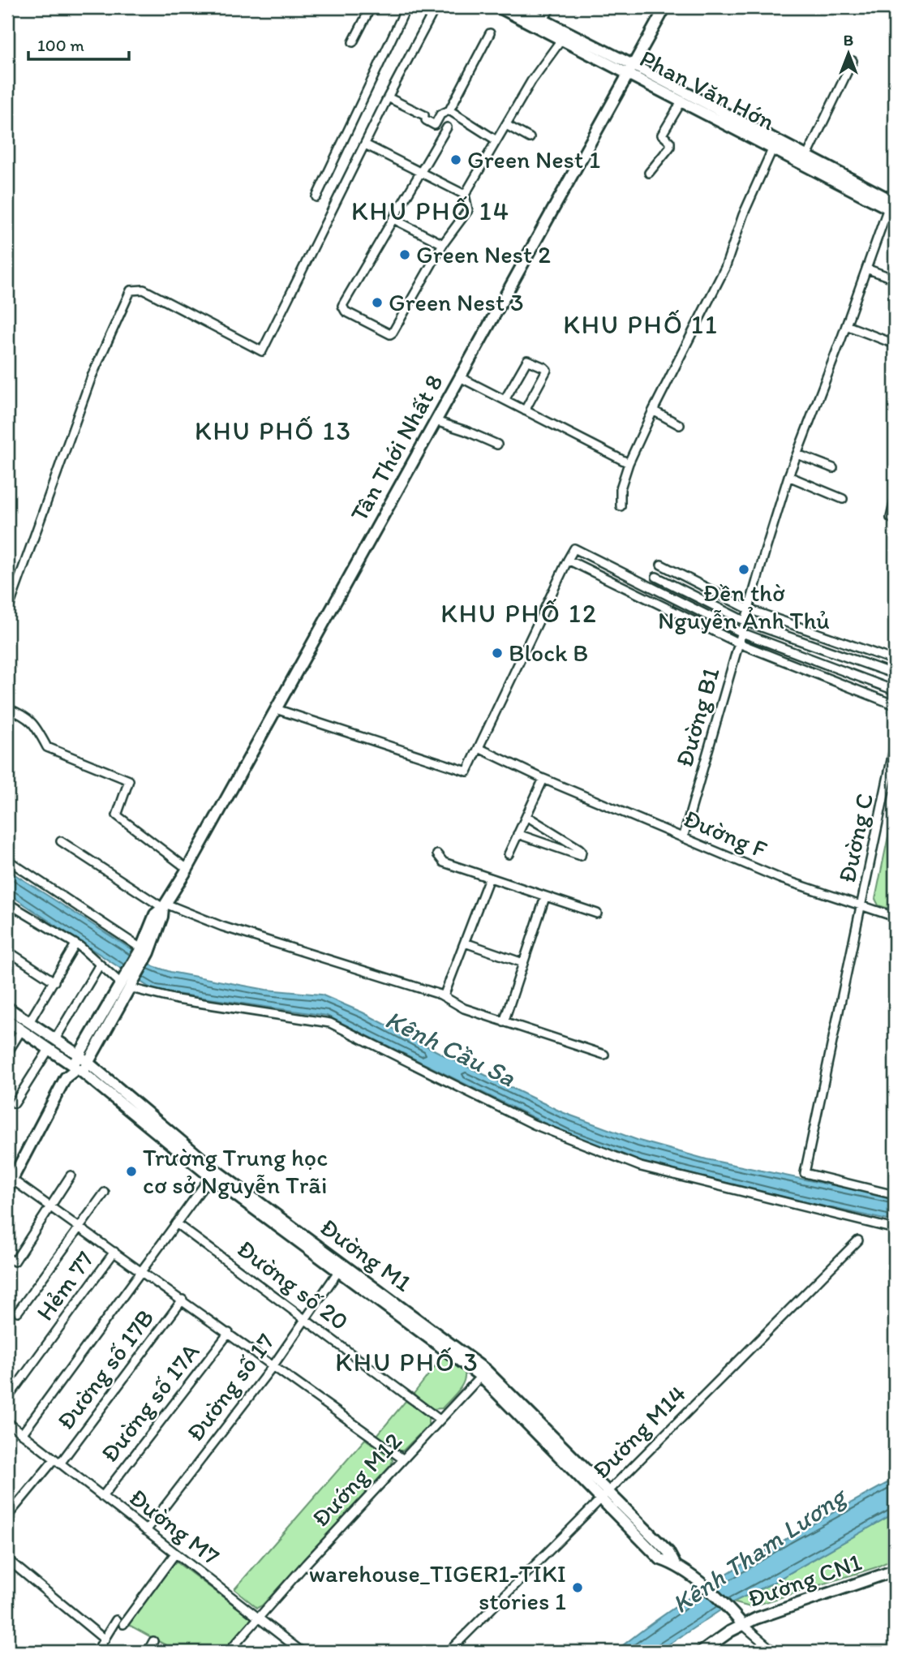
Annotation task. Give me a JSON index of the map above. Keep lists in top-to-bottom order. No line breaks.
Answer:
{"streets":{"street":["Phan Văn Hớn","Tân Thới Nhất 8","Đường B1","Đường F","Đường C","Đường M1","Đường số 20","Hẻm 77","Đường số 17B","Đường số 17","Đường số 17A","Đường M14","Đướng M12","Đường M7","Đường CN1"]},"crossings":[["Phan Văn Hớn","Tân Thới Nhất 8"],["Phan Văn Hớn","Đường B1"],["Tân Thới Nhất 8","Đường M1"],["Đường B1","Đường F"],["Đường F","Đường C"],["Đường M1","Đường số 17"],["Đường M1","Đường M14"],["Đường M1","Đướng M12"],["Đường M1","Đường CN1"],["Đường số 20","Đường số 17"],["Đường số 20","Đướng M12"],["Đường số 17B","Đường M7"],["Đường số 17","Đường M7"],["Đường số 17A","Đường M7"],["Đướng M12","Đường M7"]],"districts":["KHU PHỐ 14","KHU PHỐ 11","KHU PHỐ 13","KHU PHỐ 12","KHU PHỐ 3"],"water":["Kênh Cầu Sa","Kênh Tham Lương"],"places":["Green Nest 1","Green Nest 2","Green Nest 3","Đền thờ Nguyễn Ảnh Thủ","Block B","Trường Trung học cơ sở Nguyễn Trãi","warehouse_TIGER1-TIKI stories 1"],"scale_bar":"100 m","north":"top"}
